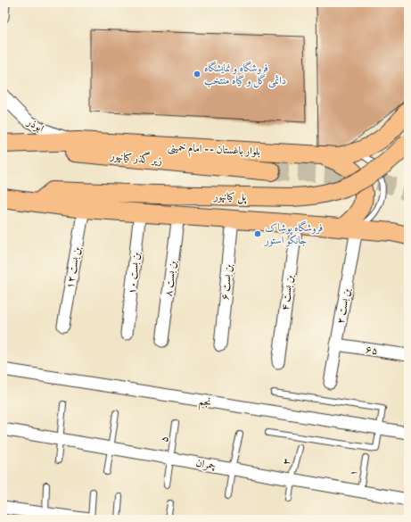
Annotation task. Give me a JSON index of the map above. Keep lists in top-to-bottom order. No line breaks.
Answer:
{"streets":{"main road":["بلوار باغستان -- امام خمینی","زیر گذر کیانپور","پل کیانپور"],"street":["ابوذر","بن بست ۱۲","بن بست ۱۰","بن بست ۸","بن بست ۶","بن بست ۴","بن بست ۲","۶۵","نجم","چمران"],"lane":["۵","۳","۱"]},"crossings":[["ابوذر","بلوار باغستان -- امام خمینی"],["بلوار باغستان -- امام خمینی","زیر گذر کیانپور"],["بن بست ۲","۶۵"],["۵","چمران"],["۳","چمران"],["چمران","۱"]],"places":["فروشگاه و نمایشگاه دائمی گل و گیاه منتخب","فروشگاه پوشاک جانکو استور"]}
